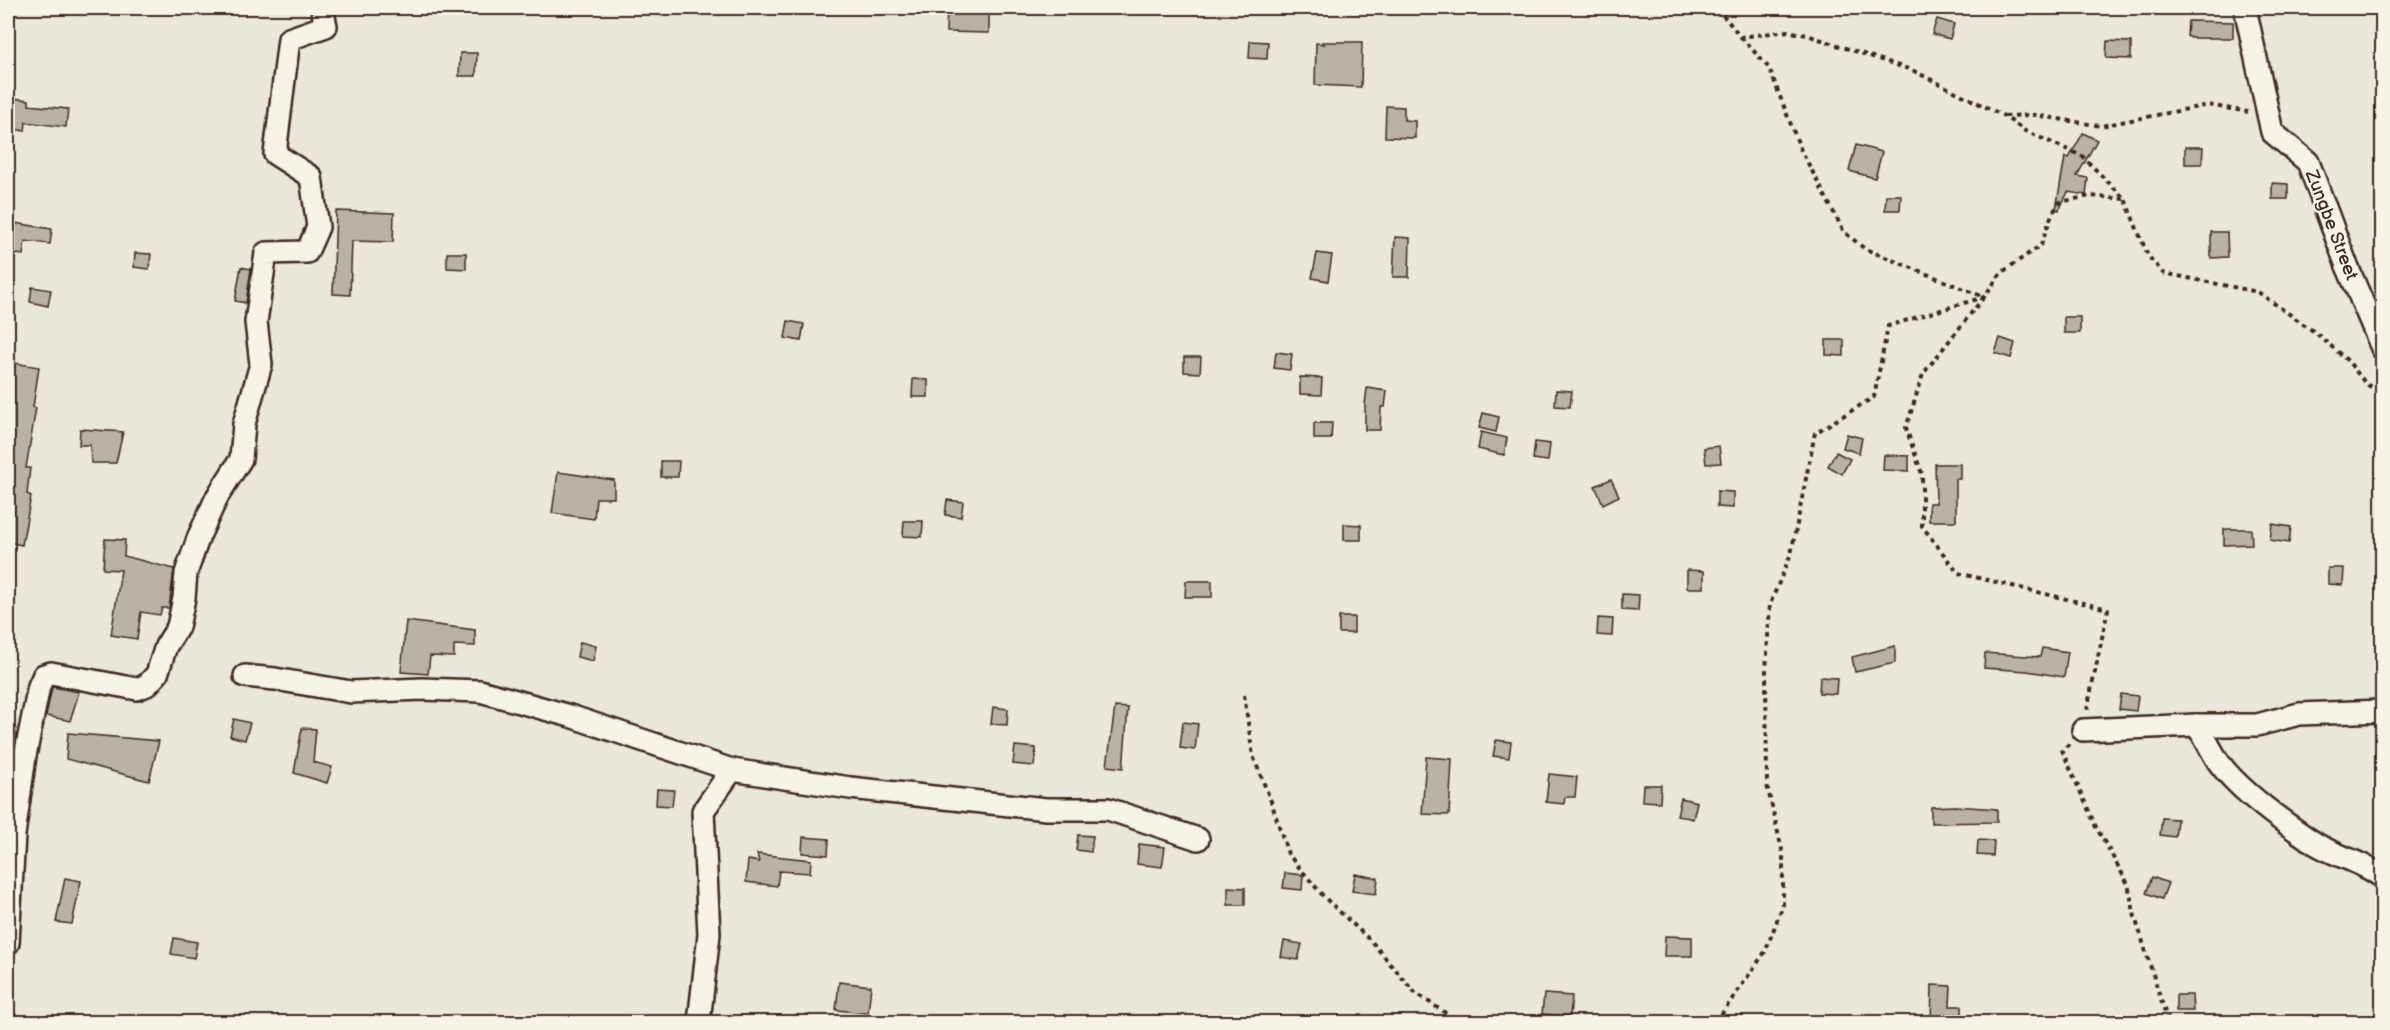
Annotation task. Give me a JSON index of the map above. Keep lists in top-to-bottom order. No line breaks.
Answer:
{"streets":{"street":["Zungbe Street"]}}
